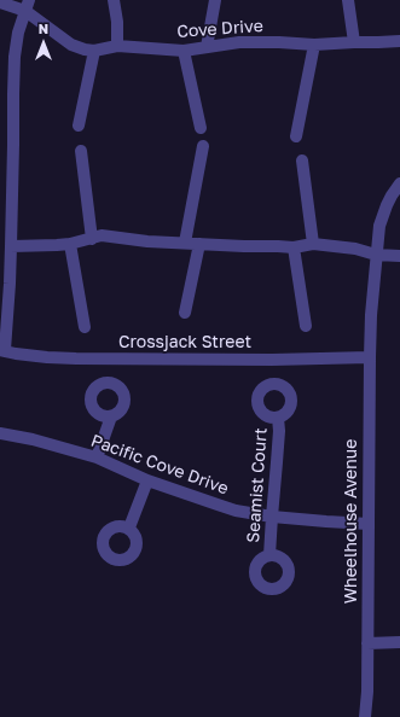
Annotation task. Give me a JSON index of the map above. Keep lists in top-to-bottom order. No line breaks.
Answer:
{"streets":{"street":["Cove Drive","Crossjack Street","Pacific Cove Drive","Seamist Court","Wheelhouse Avenue"]},"crossings":[["Crossjack Street","Wheelhouse Avenue"],["Pacific Cove Drive","Seamist Court"],["Pacific Cove Drive","Wheelhouse Avenue"]],"north":"top"}
